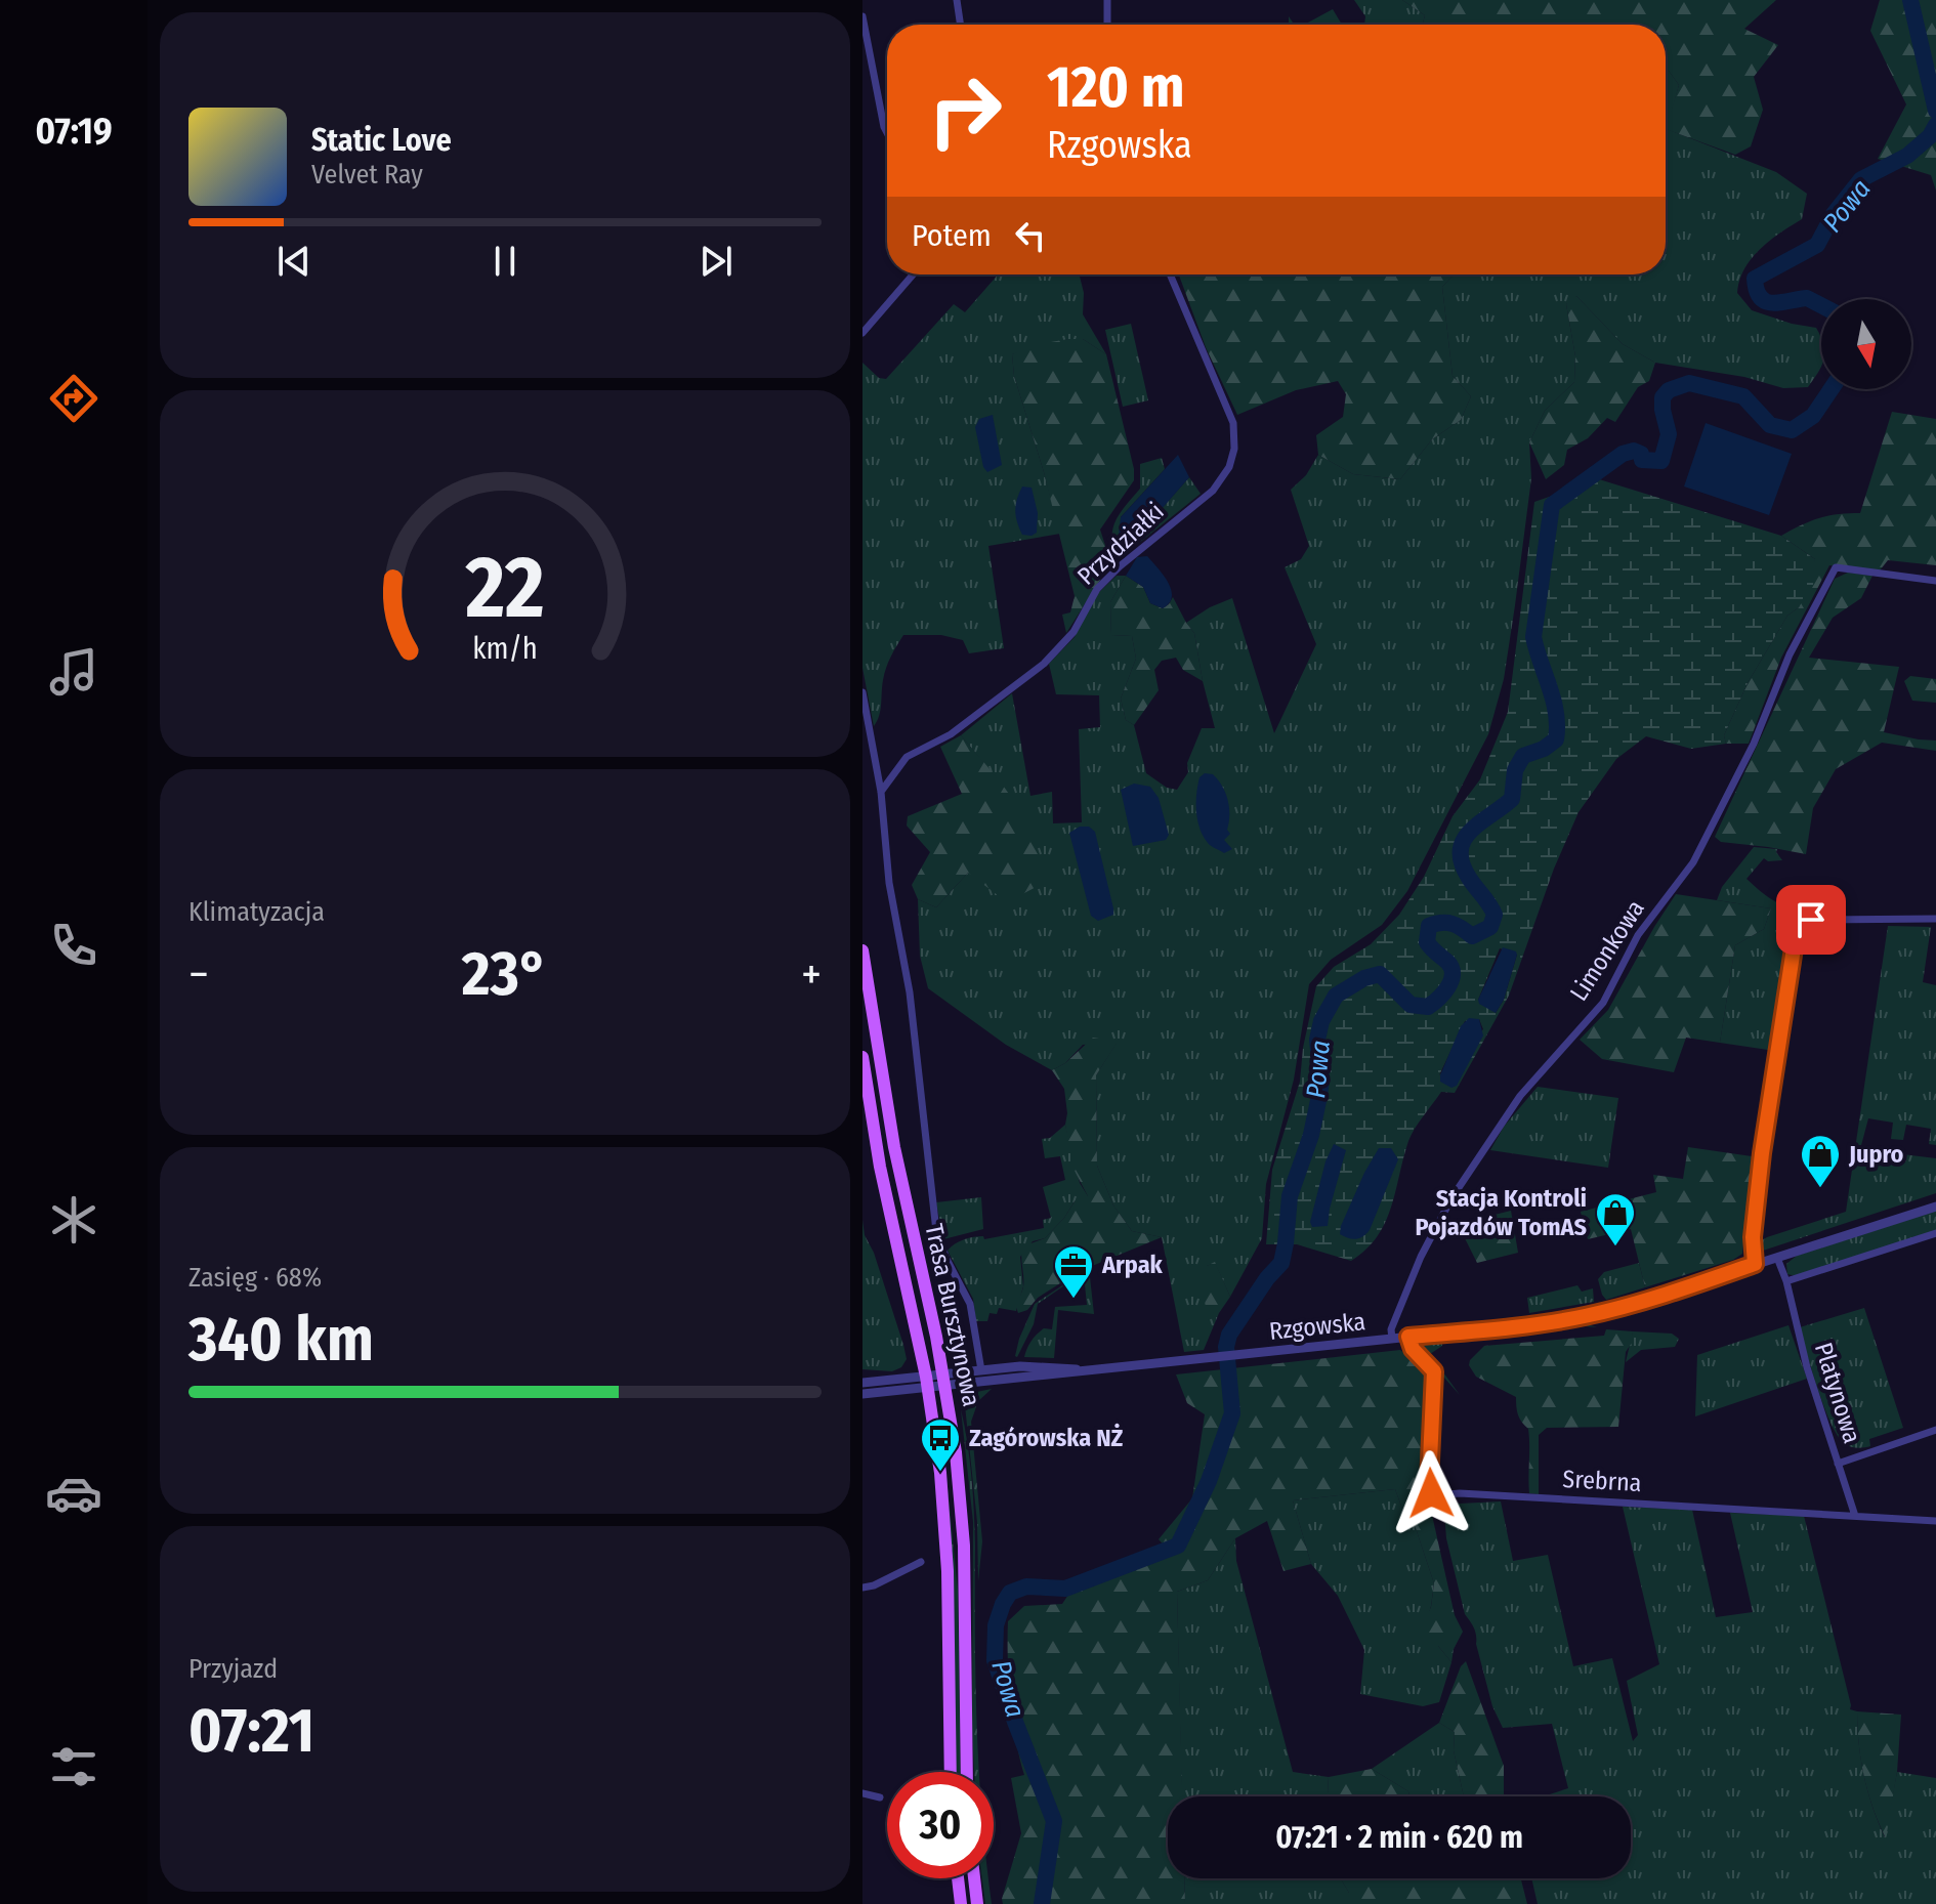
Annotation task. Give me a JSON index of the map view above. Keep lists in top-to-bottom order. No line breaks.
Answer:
{"streets":{"main road":["Trasa Bursztynowa"],"street":["Przydziałki","Limonkowa","Rzgowska","Platynowa","Srebrna"]},"crossings":[["Limonkowa","Rzgowska"],["Trasa Bursztynowa","Rzgowska"],["Rzgowska","Platynowa"],["Rzgowska","Srebrna"],["Platynowa","Srebrna"]],"water":["Powa"],"places":{"shop":["Jupro","Stacja Kontroli Pojazdów TomAS"],"office":["Arpak"],"bus stop":["Zagórowska NŻ"]},"north":"bottom","page":{"tabs":"07:19","turn":["120 m","Rzgowska"],"song":["Static Love","Velvet Ray"],"then":"Potem","tile":["Klimatyzacja",["Zasięg · 68%","340 km"],["Przyjazd","07:21"]],"heat":["−","23°","+"],"limit":"30","trip":"07:21 · 2 min · 620 m","gauge":["22","km/h"]}}
